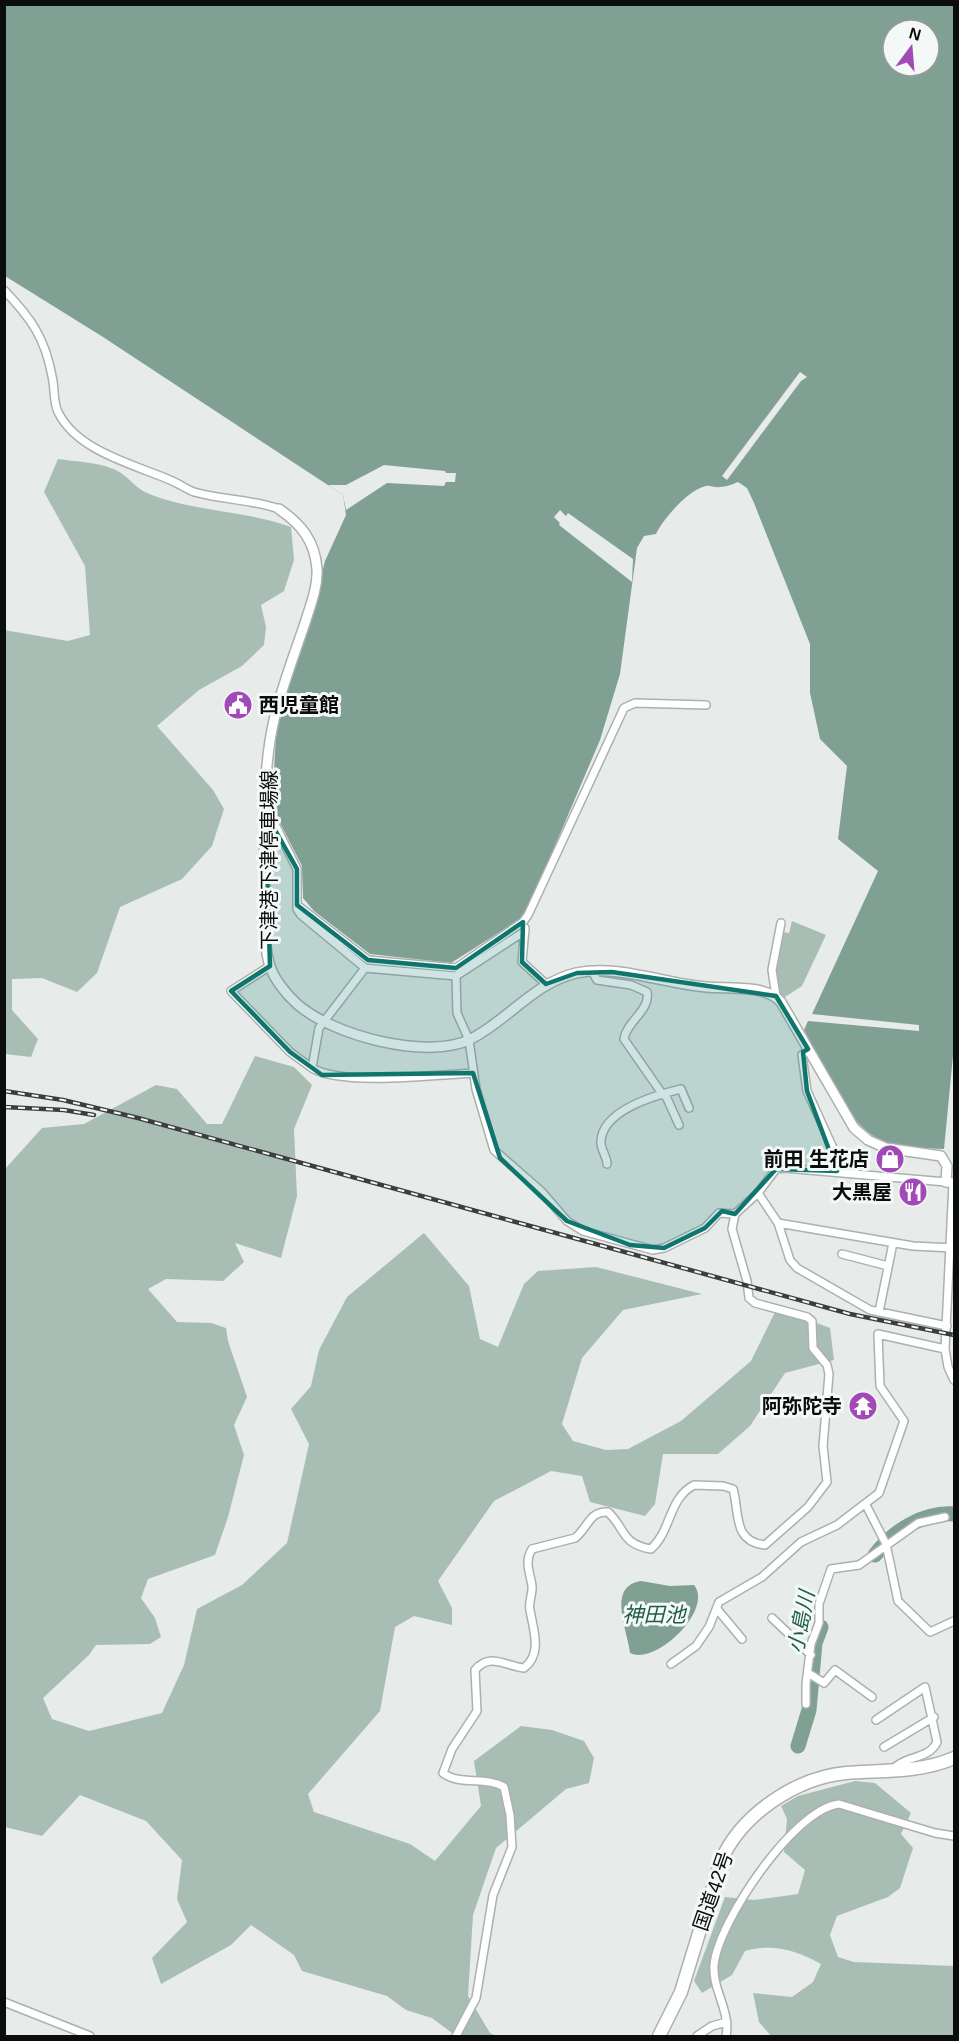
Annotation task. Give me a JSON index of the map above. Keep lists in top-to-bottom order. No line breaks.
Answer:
{"streets":{"highway":["国道42号"],"main road":["下津港下津停車場線"]},"water":["神田池","小島川"],"places":{"public building":["西児童館"],"shop":["前田 生花店"],"restaurant":["大黒屋"],"temple":["阿弥陀寺"]},"north":"top"}
